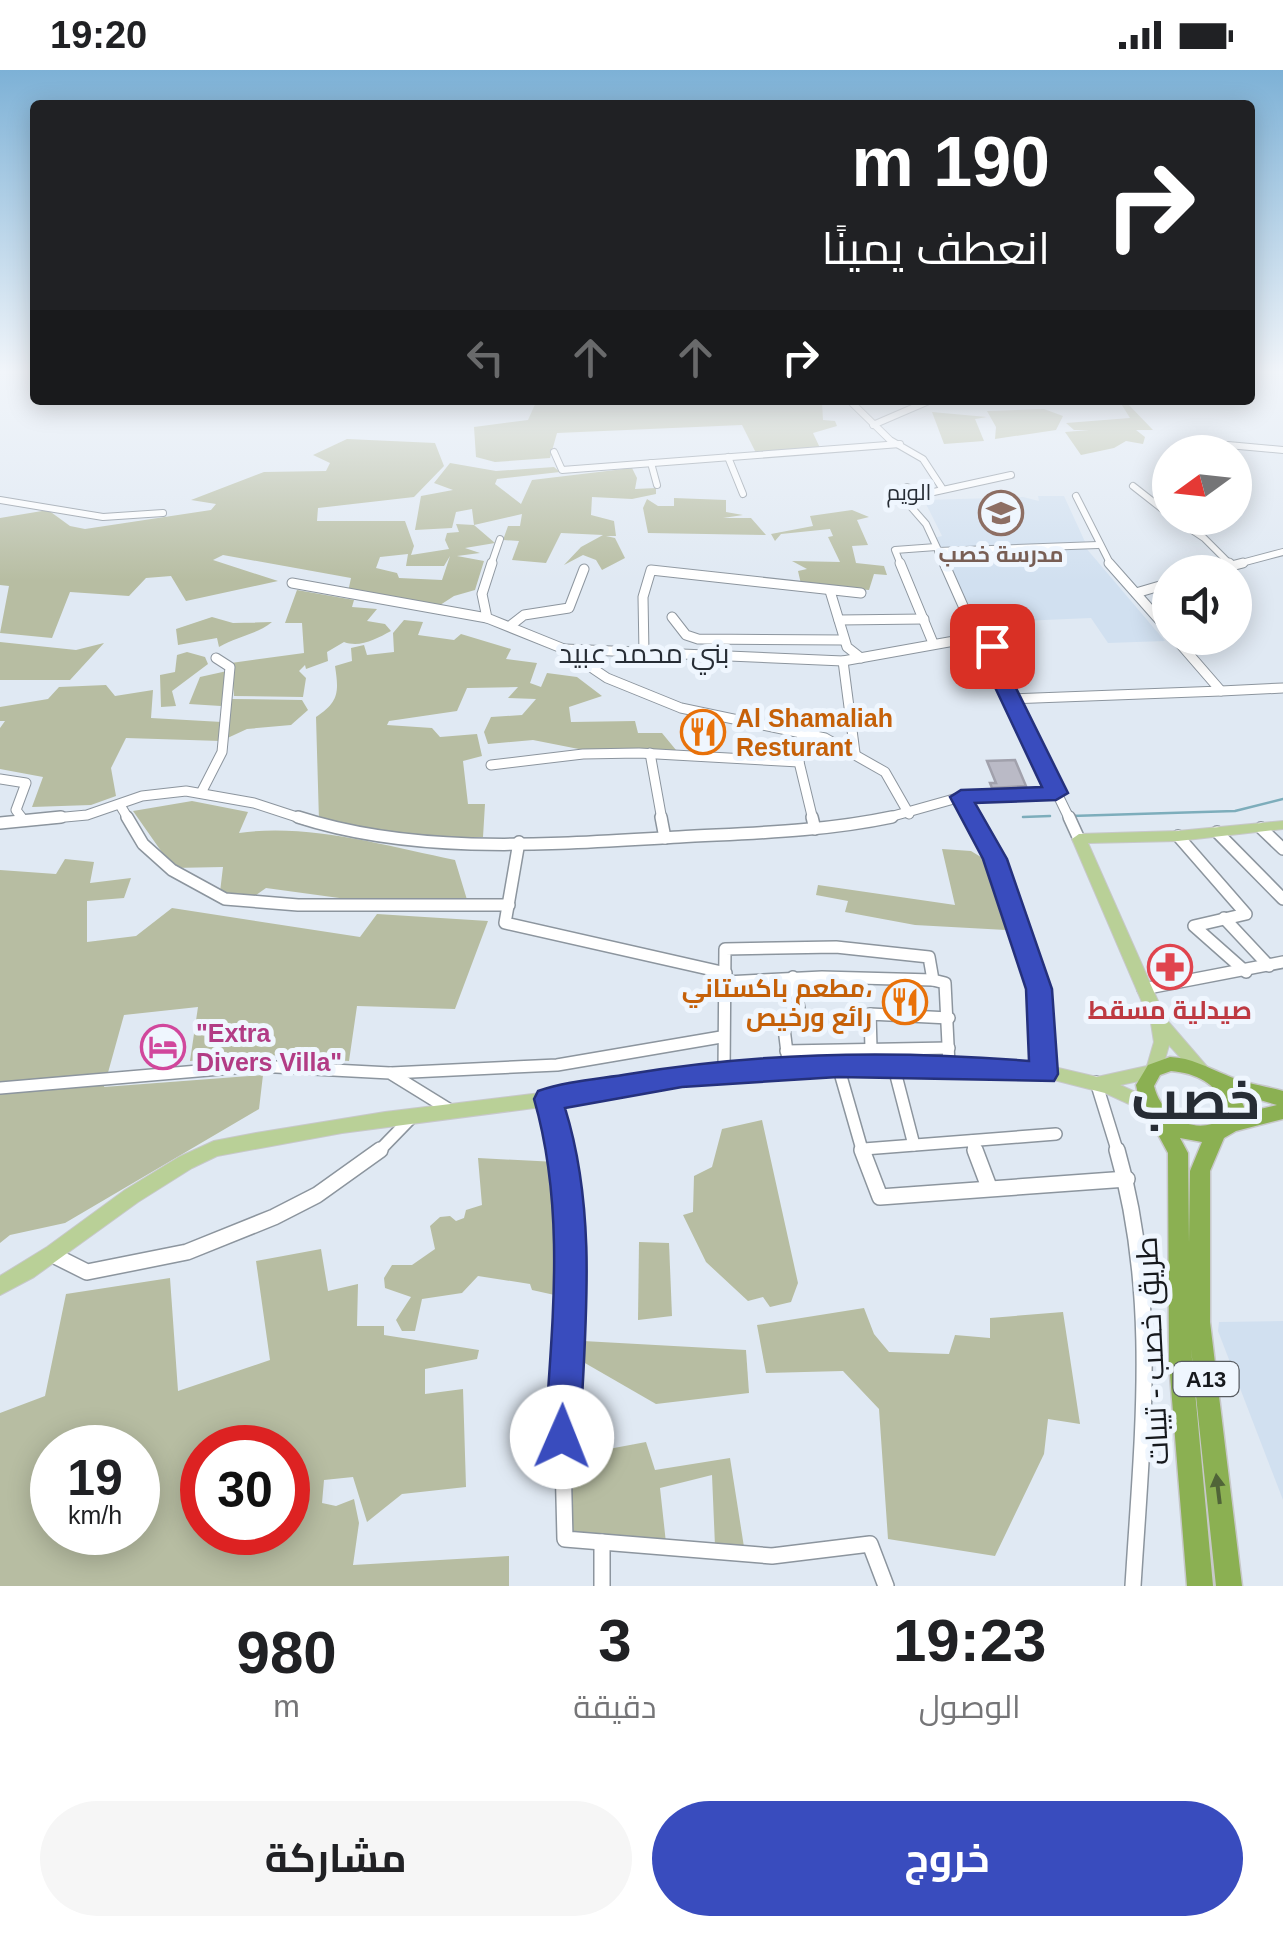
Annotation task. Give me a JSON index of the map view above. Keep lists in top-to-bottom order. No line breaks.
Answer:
{"streets":{"highway":["طريق خصب - تيبات","A13"]},"crossings":[["طريق خصب - تيبات","A13"]],"districts":["الويم","بني محمد عبيد","خصب"],"places":{"school or university":["مدرسة خصب"],"restaurant":["Al Shamaliah Resturant","مطعم باكستاني، رائع ورخيص"],"pharmacy":["صيدلية مسقط"],"hotel":["\"Extra Divers Villa\""]},"north":"left","page":{"status":"19:20","turn":["190 m","انعطف يمينًا"],"speed":"19 km/h","limit":"30","eta":["19:23","الوصول","3","دقيقة","980","m"],"buttons":["خروج","مشاركة"]}}
